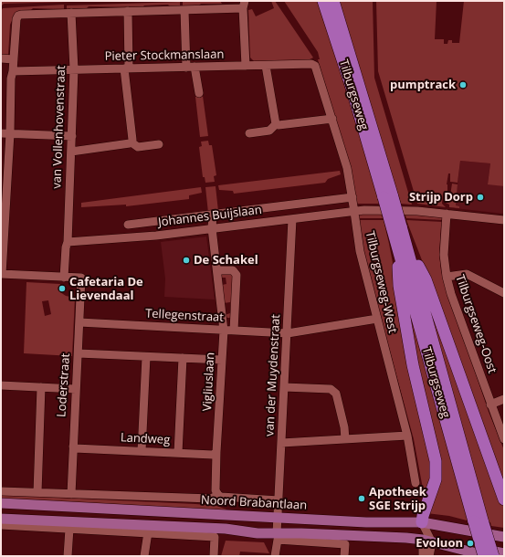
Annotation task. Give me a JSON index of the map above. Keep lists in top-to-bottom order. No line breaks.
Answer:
{"streets":{"highway":["Tilburgseweg"],"main road":["Noord Brabantlaan"],"street":["Pieter Stockmanslaan","van Vollenhovenstraat","Johannes Buijslaan","Tilburgseweg-West","Tellegenstraat","Tilburgseweg-Oost","van der Muydenstraat","Vigliuslaan","Loderstraat","Landweg"]},"crossings":[["Pieter Stockmanslaan","van Vollenhovenstraat"],["Pieter Stockmanslaan","Tilburgseweg-West"],["van Vollenhovenstraat","Johannes Buijslaan"],["Johannes Buijslaan","Tilburgseweg-West"],["Johannes Buijslaan","van der Muydenstraat"],["Johannes Buijslaan","Vigliuslaan"],["Tilburgseweg-West","Tellegenstraat"],["Tellegenstraat","van der Muydenstraat"],["Tellegenstraat","Vigliuslaan"],["Tellegenstraat","Loderstraat"],["van der Muydenstraat","Noord Brabantlaan"],["Vigliuslaan","Landweg"],["Vigliuslaan","Noord Brabantlaan"],["Loderstraat","Landweg"],["Loderstraat","Noord Brabantlaan"]],"places":["pumptrack","Strijp Dorp","De Schakel","Cafetaria De Lievendaal","Apotheek SGE Strijp","Evoluon"]}
